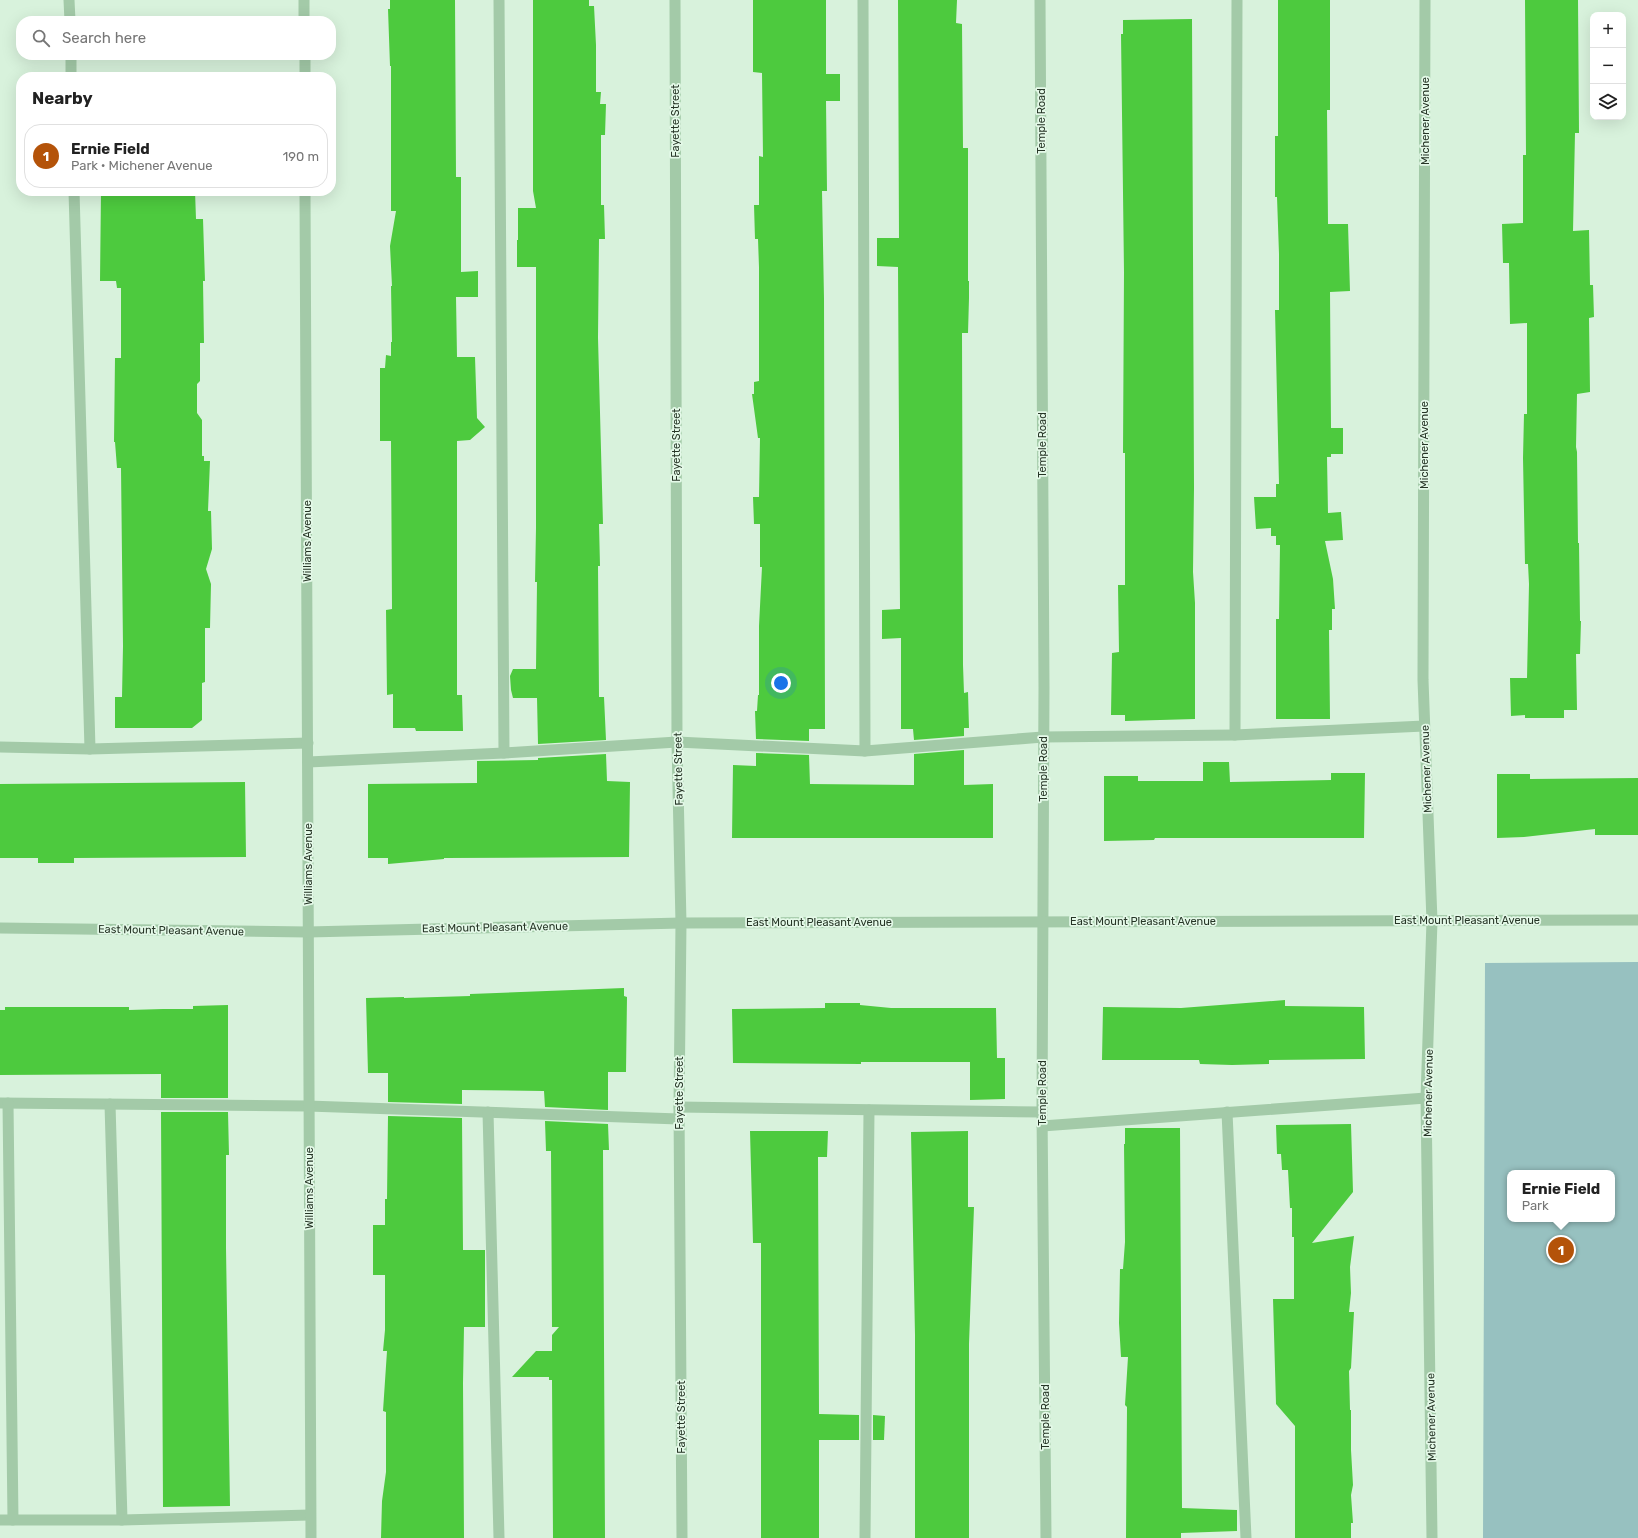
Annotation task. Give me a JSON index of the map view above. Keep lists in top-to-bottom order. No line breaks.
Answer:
{"streets":{"street":["Fayette Street","Temple Road","Michener Avenue","Williams Avenue","East Mount Pleasant Avenue"]},"crossings":[["Fayette Street","East Mount Pleasant Avenue"],["Temple Road","East Mount Pleasant Avenue"],["Michener Avenue","East Mount Pleasant Avenue"],["Williams Avenue","East Mount Pleasant Avenue"]],"page":{"map_buttons":["+","−"],"search":"Search here","heading":"Nearby","list":[{"mark":"1","name":"Ernie Field","note":"Park · Michener Avenue","value":"190 m"}],"popup":["Ernie Field","Park"],"pins":"1"}}
